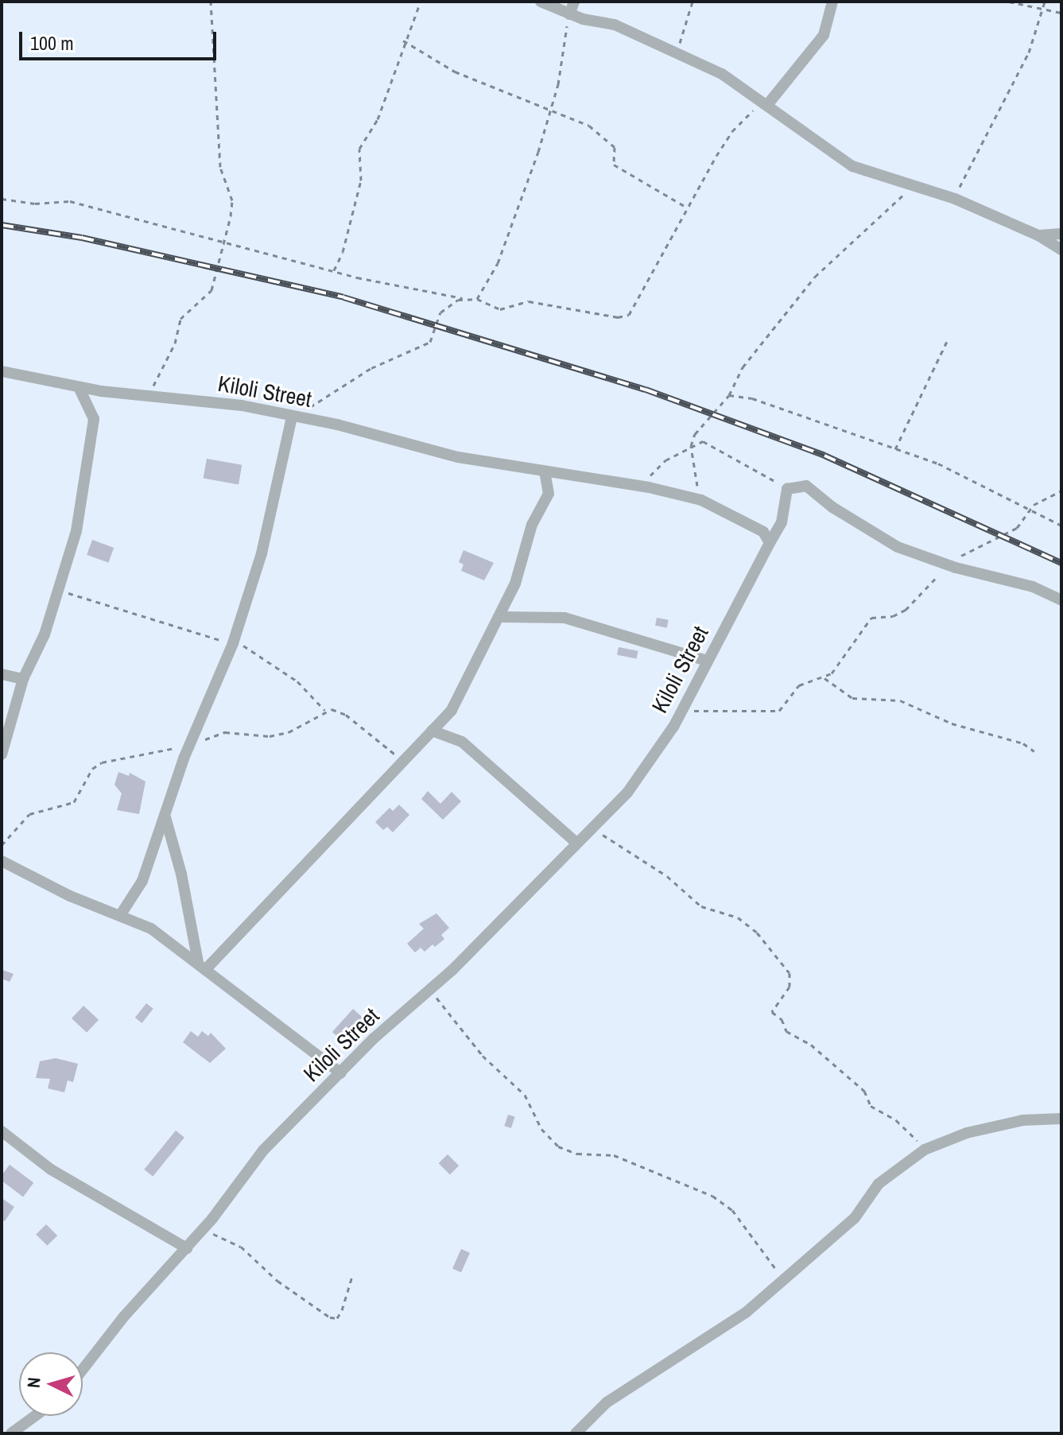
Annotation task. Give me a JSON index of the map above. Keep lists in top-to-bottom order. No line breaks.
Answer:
{"streets":{"street":["Kiloli Street"]},"scale_bar":"100 m","north":"left"}
